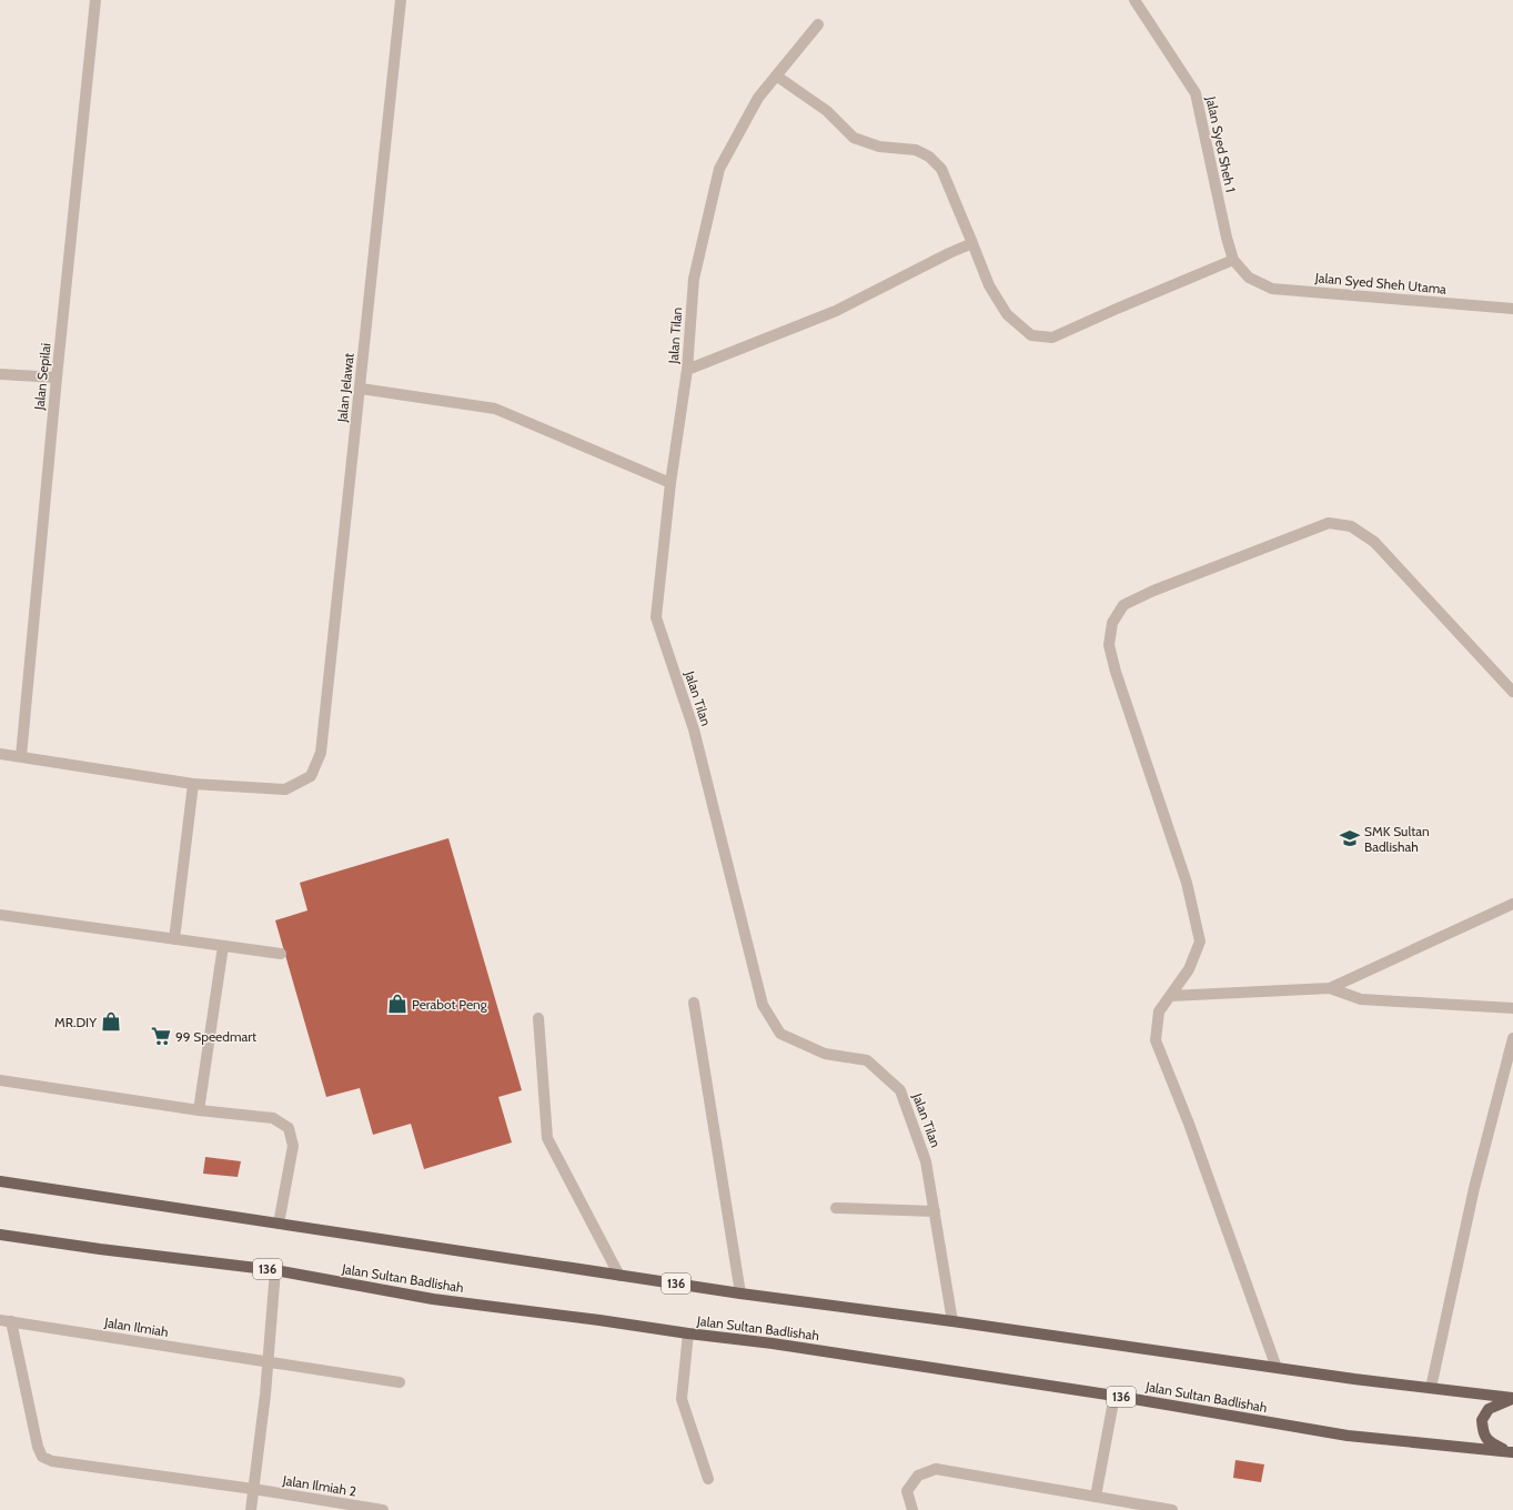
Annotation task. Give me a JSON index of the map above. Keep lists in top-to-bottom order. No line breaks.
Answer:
{"streets":{"main road":["136","Jalan Sultan Badlishah"],"street":["Jalan Syed Sheh 1","Jalan Syed Sheh Utama","Jalan Tilan","Jalan Sepilai","Jalan Jelawat","Jalan Ilmiah","Jalan Ilmiah 2"]},"crossings":[["Jalan Syed Sheh 1","Jalan Syed Sheh Utama"],["Jalan Tilan","136"],["Jalan Ilmiah","Jalan Ilmiah 2"]],"places":{"school or university":["SMK Sultan Badlishah"],"shop":["Perabot Peng","MR.DIY"],"supermarket":["99 Speedmart"]}}
